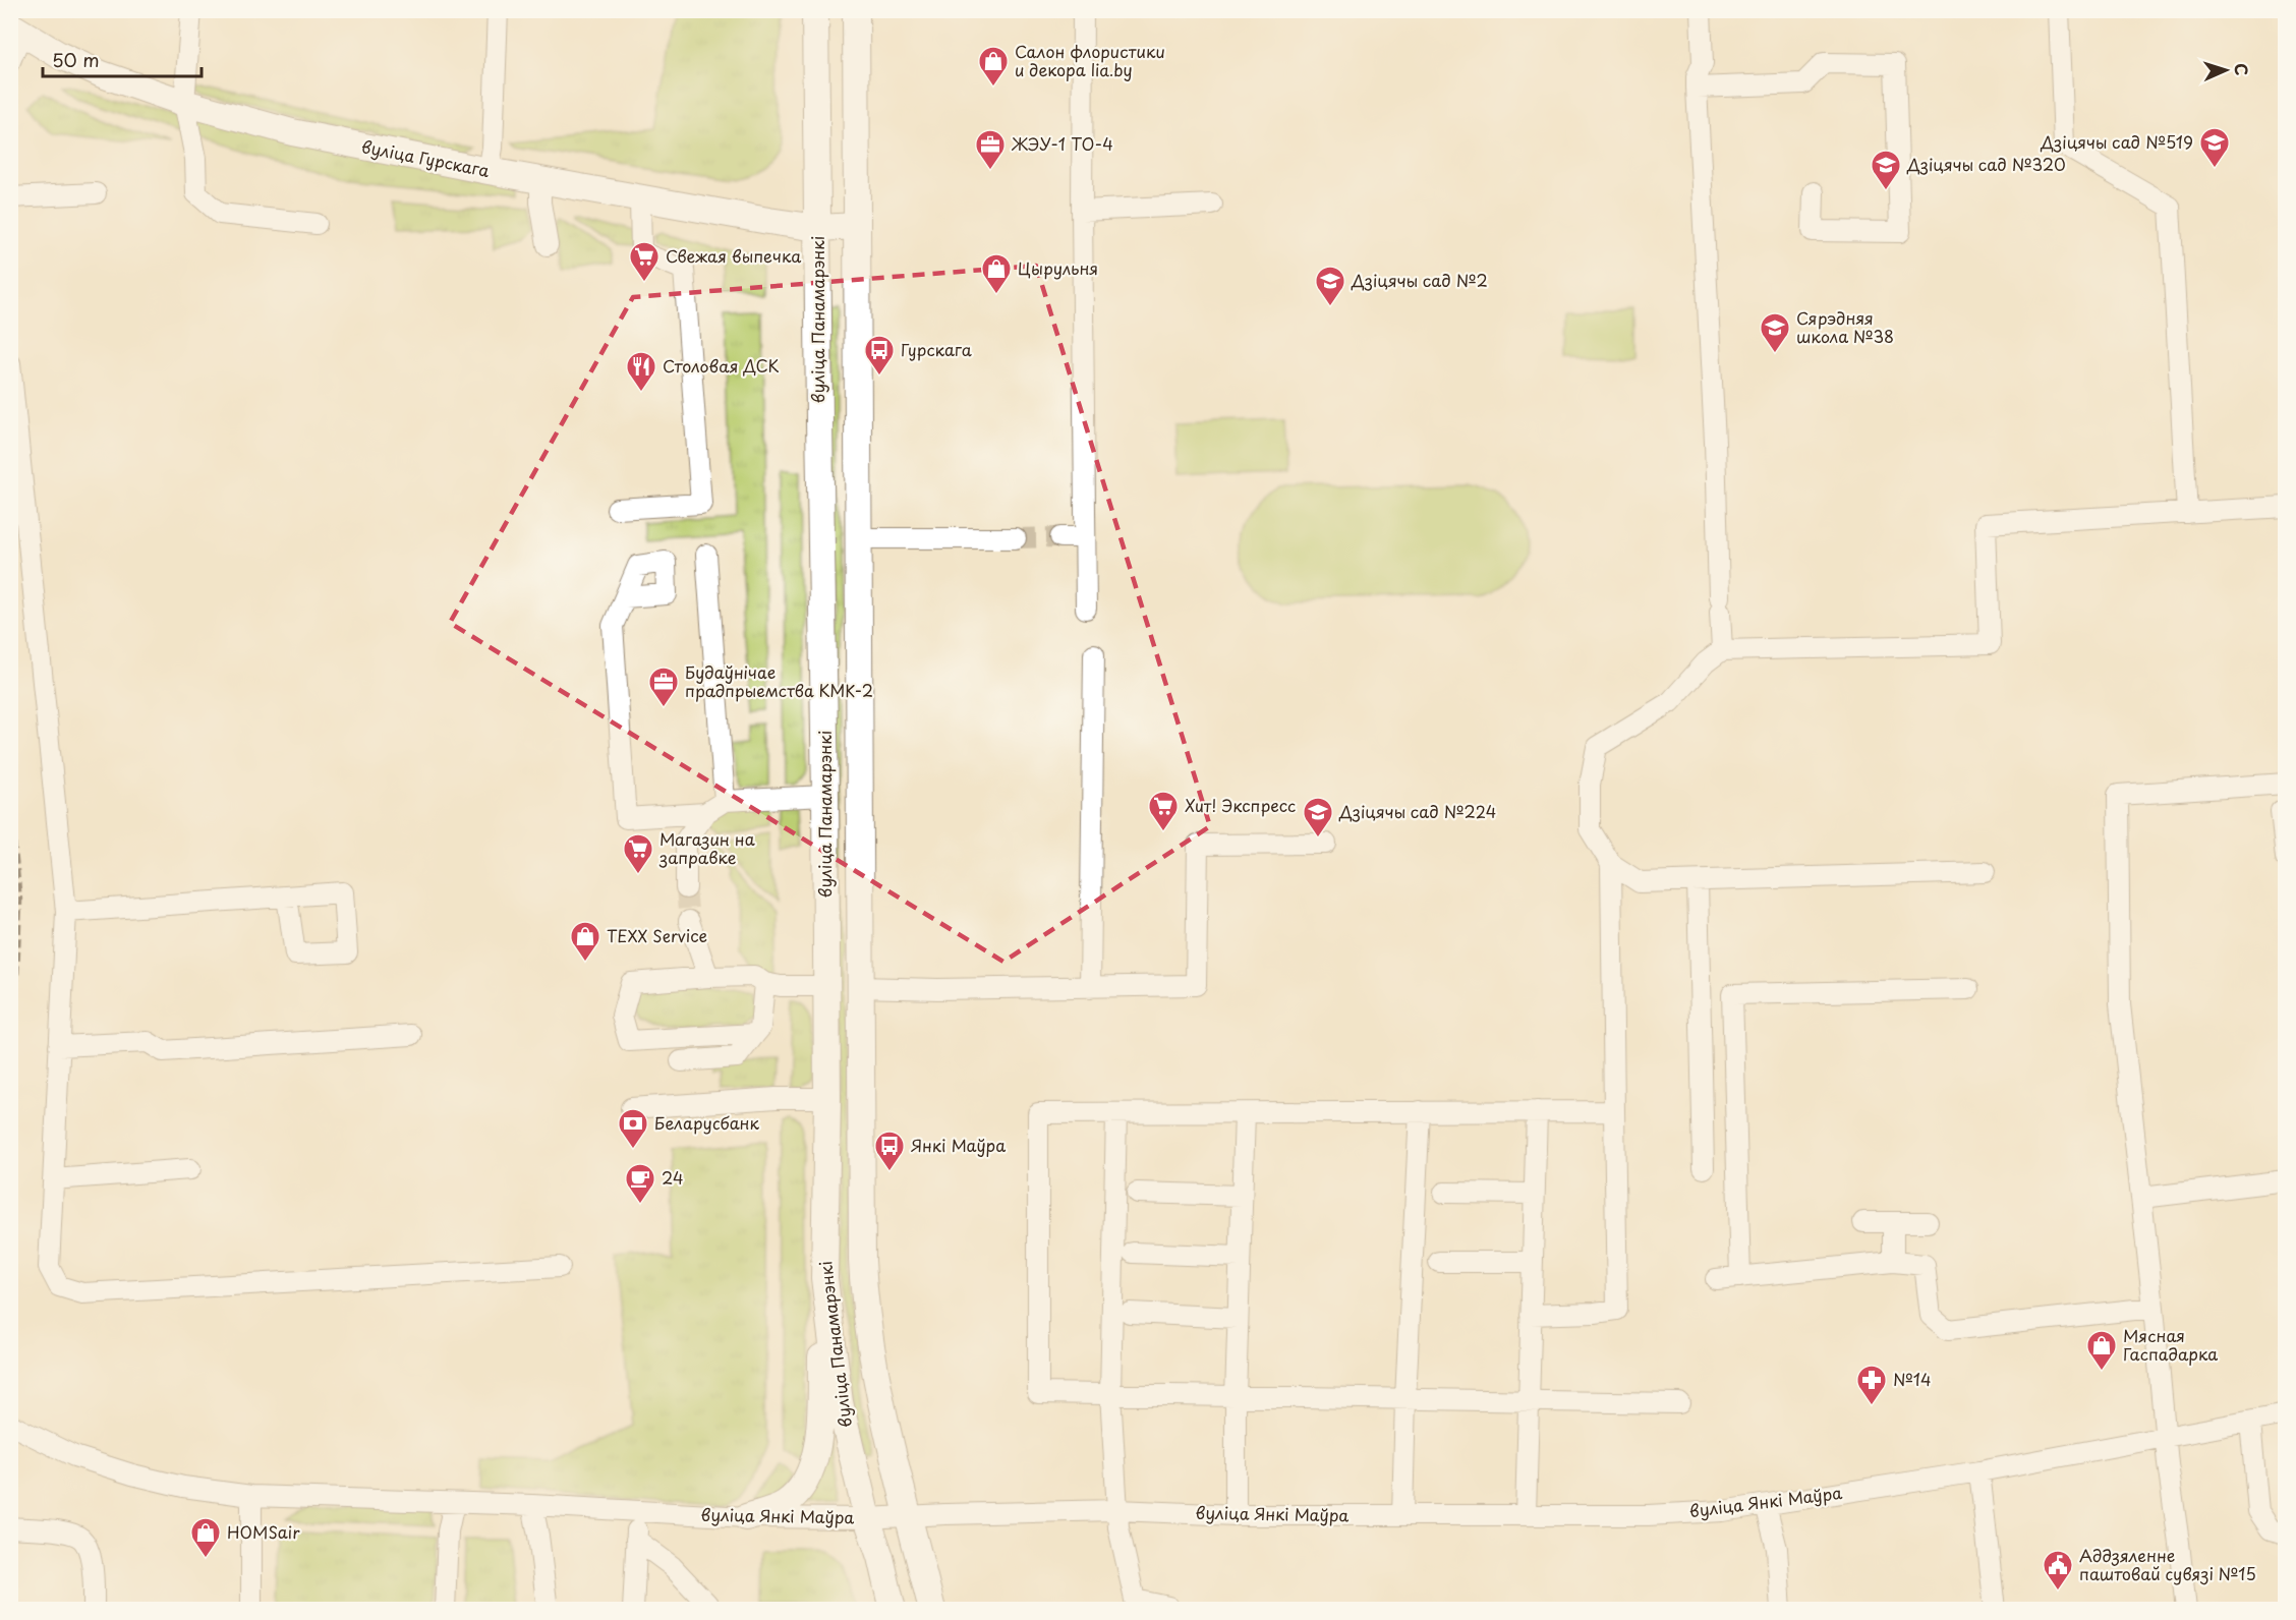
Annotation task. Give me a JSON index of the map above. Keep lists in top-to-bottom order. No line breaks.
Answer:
{"streets":{"main road":["вуліца Гурскага","вуліца Панамарэнкі"],"street":["вуліца Янкі Маўра"]},"crossings":[["вуліца Гурскага","вуліца Панамарэнкі"],["вуліца Панамарэнкі","вуліца Янкі Маўра"]],"places":{"shop":["Салон флористики и декора lia.by","Цырульня","TEXX Service","Мясная Гаспадарка","HOMSair"],"school or university":["Дзіцячы сад №519","Дзіцячы сад №320","Дзіцячы сад №2","Сярэдняя школа №38","Дзіцячы сад №224"],"office":["ЖЭУ-1 ТО-4","Будаўнічае прадпрыемства КМК-2"],"supermarket":["Свежая выпечка","Хит! Экспресс","Магазин на заправке"],"bus stop":["Гурскага","Янкі Маўра"],"restaurant":["Столовая ДСК"],"bank":["Беларусбанк"],"cafe":["24"],"pharmacy":["№14"],"public building":["Аддзяленне паштовай сувязі №15"]},"scale_bar":"50 m","north":"right"}
